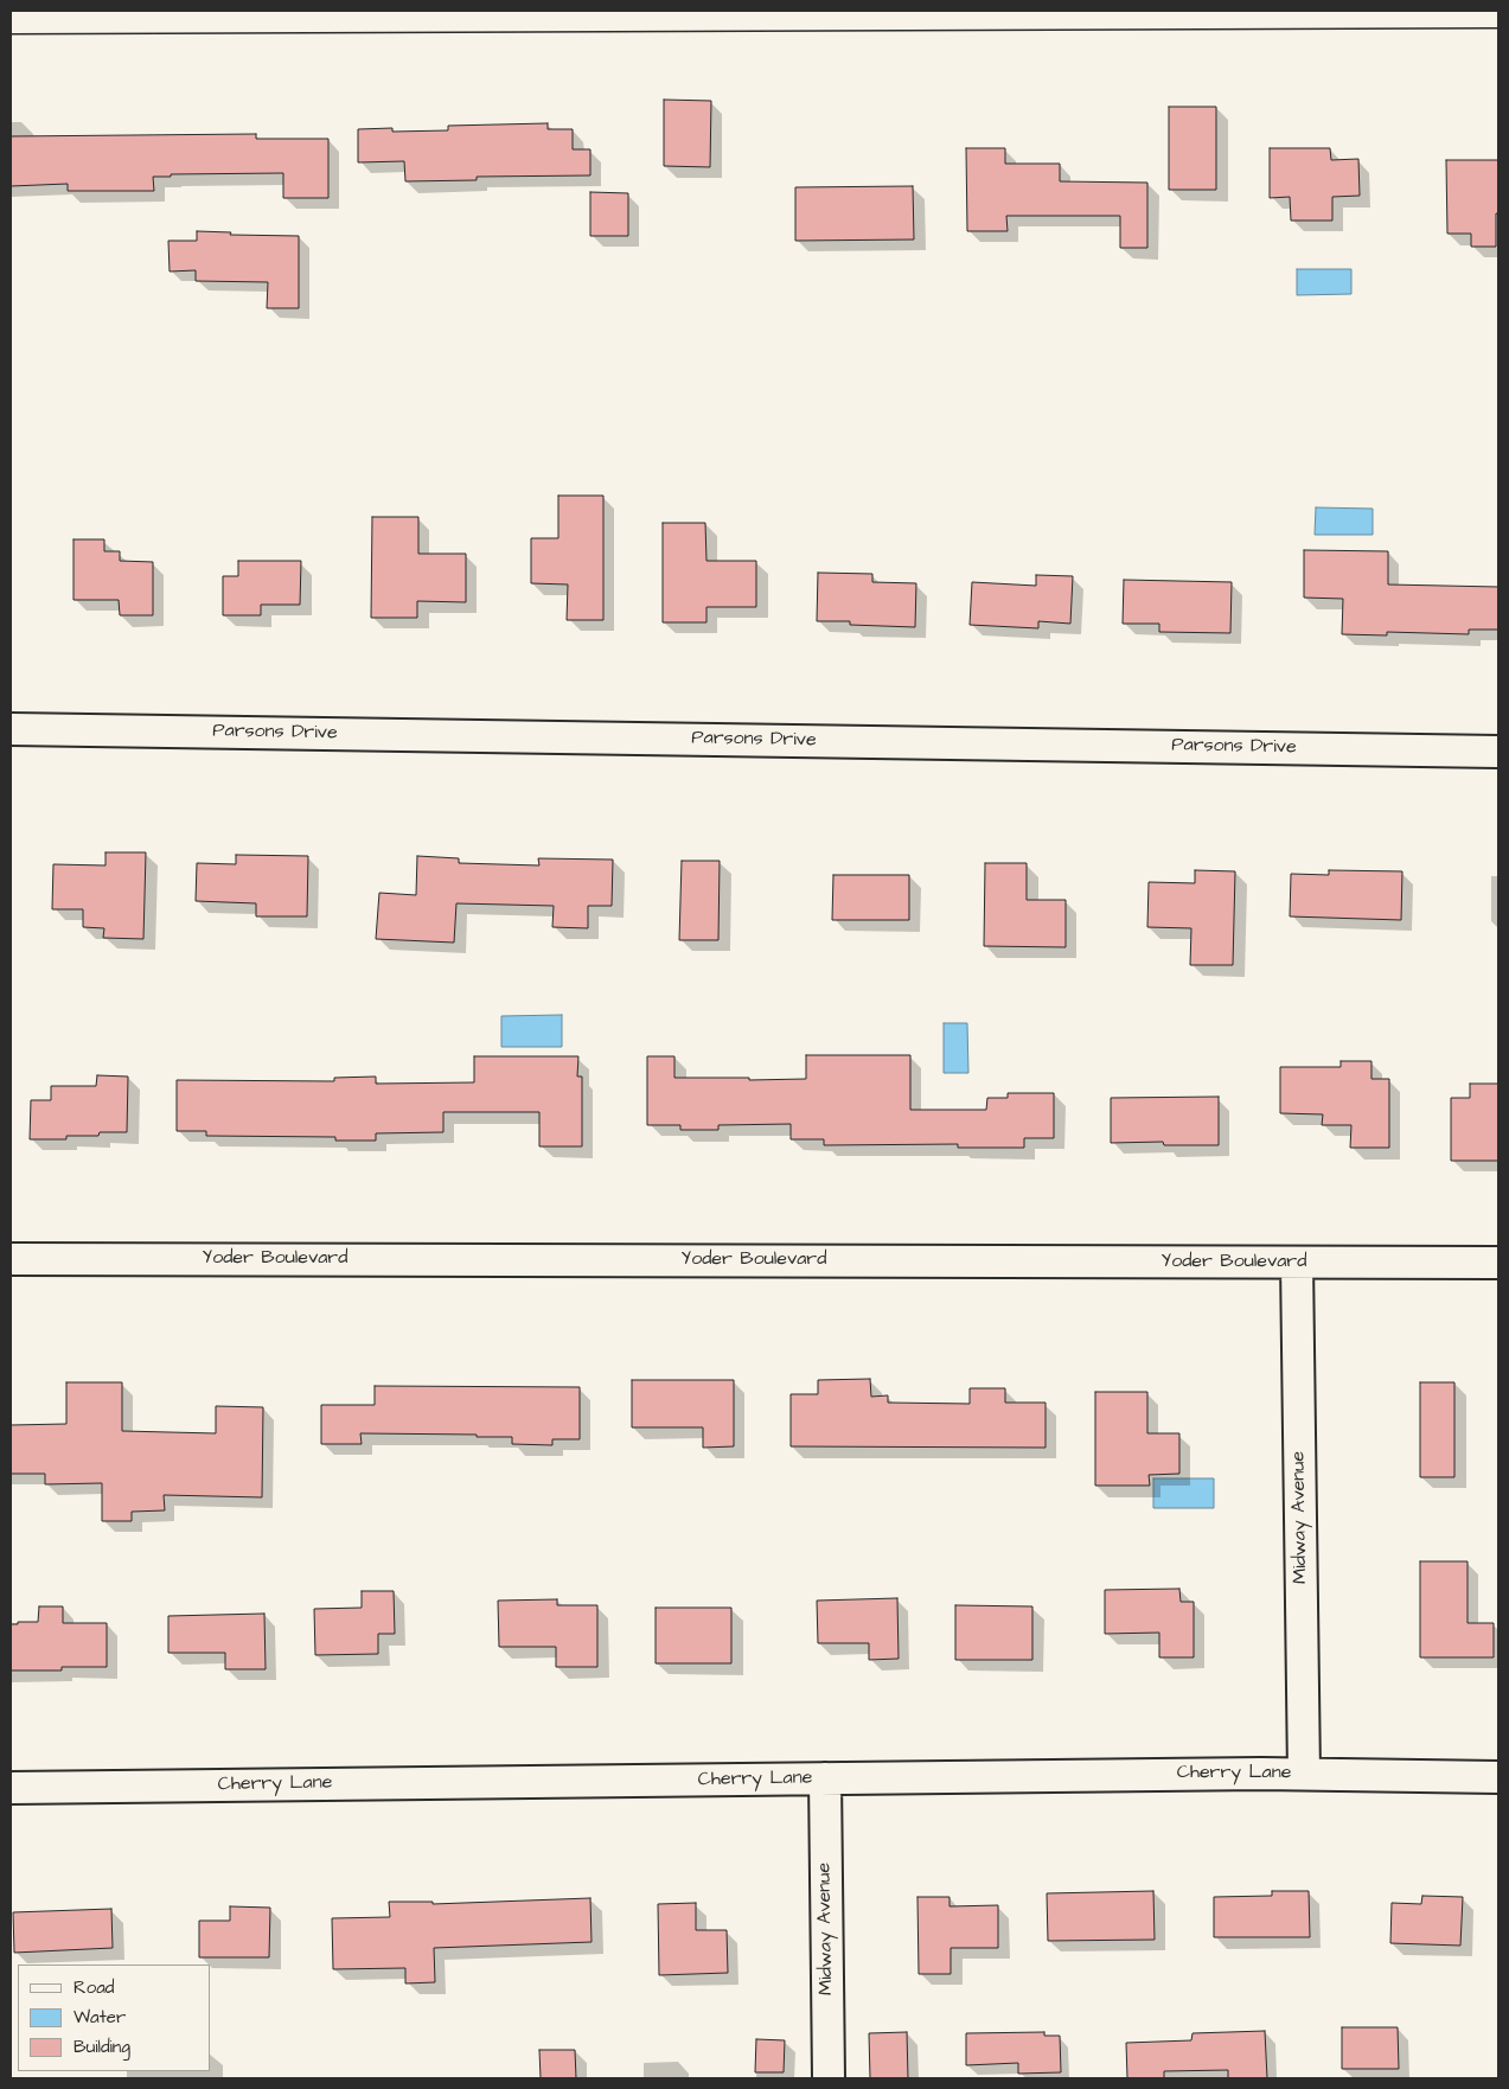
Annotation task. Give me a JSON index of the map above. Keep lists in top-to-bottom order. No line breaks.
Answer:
{"streets":{"street":["Parsons Drive","Yoder Boulevard","Midway Avenue","Cherry Lane"]},"crossings":[["Yoder Boulevard","Midway Avenue"],["Midway Avenue","Cherry Lane"]],"legend":["Road","Water","Building"]}
